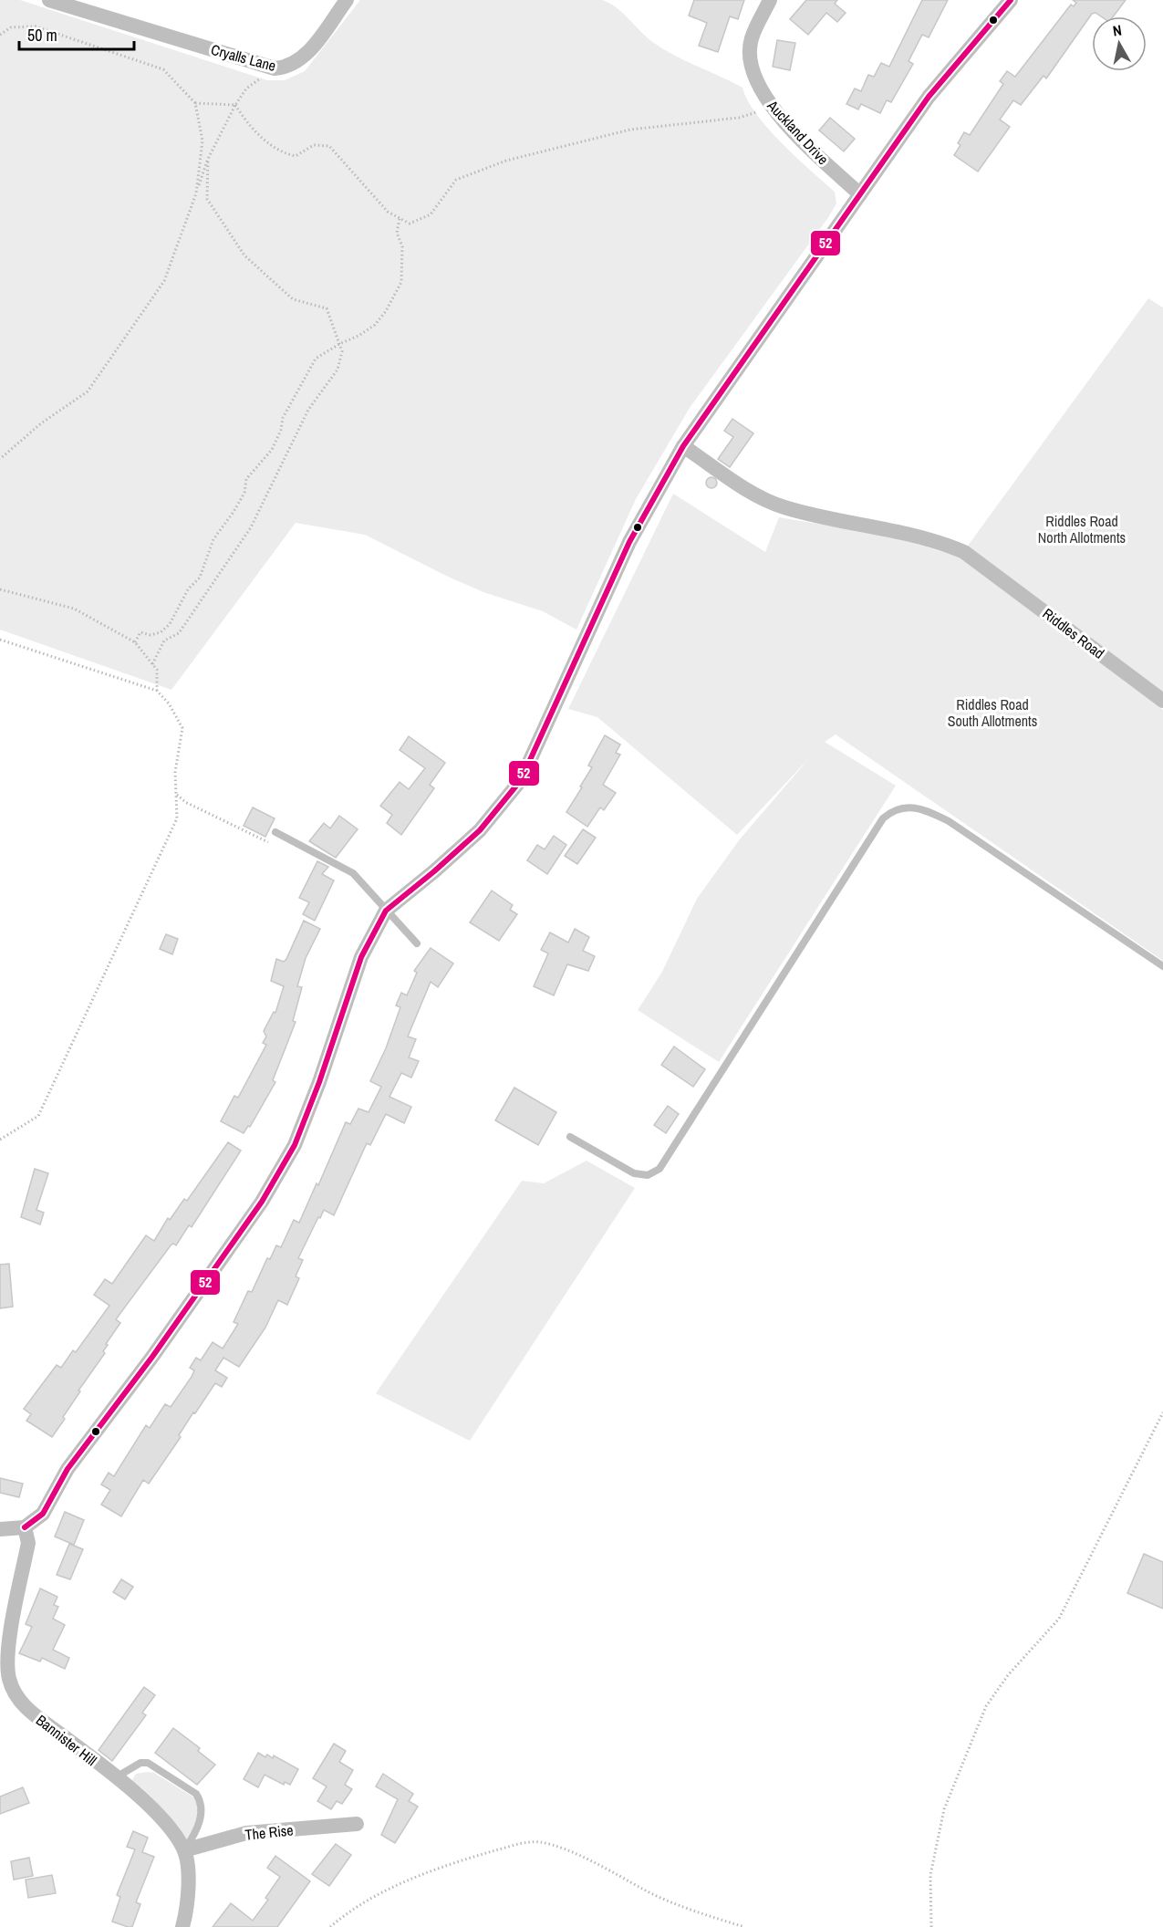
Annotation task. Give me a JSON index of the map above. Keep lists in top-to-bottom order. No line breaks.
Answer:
{"streets":{"street":["Cryalls Lane","Auckland Drive","Riddles Road","Bannister Hill","The Rise"]},"crossings":[["Bannister Hill","The Rise"]],"parks":["Riddles Road North Allotments","Riddles Road South Allotments"],"lines":["transit line 52"],"scale_bar":"50 m","north":"top"}
